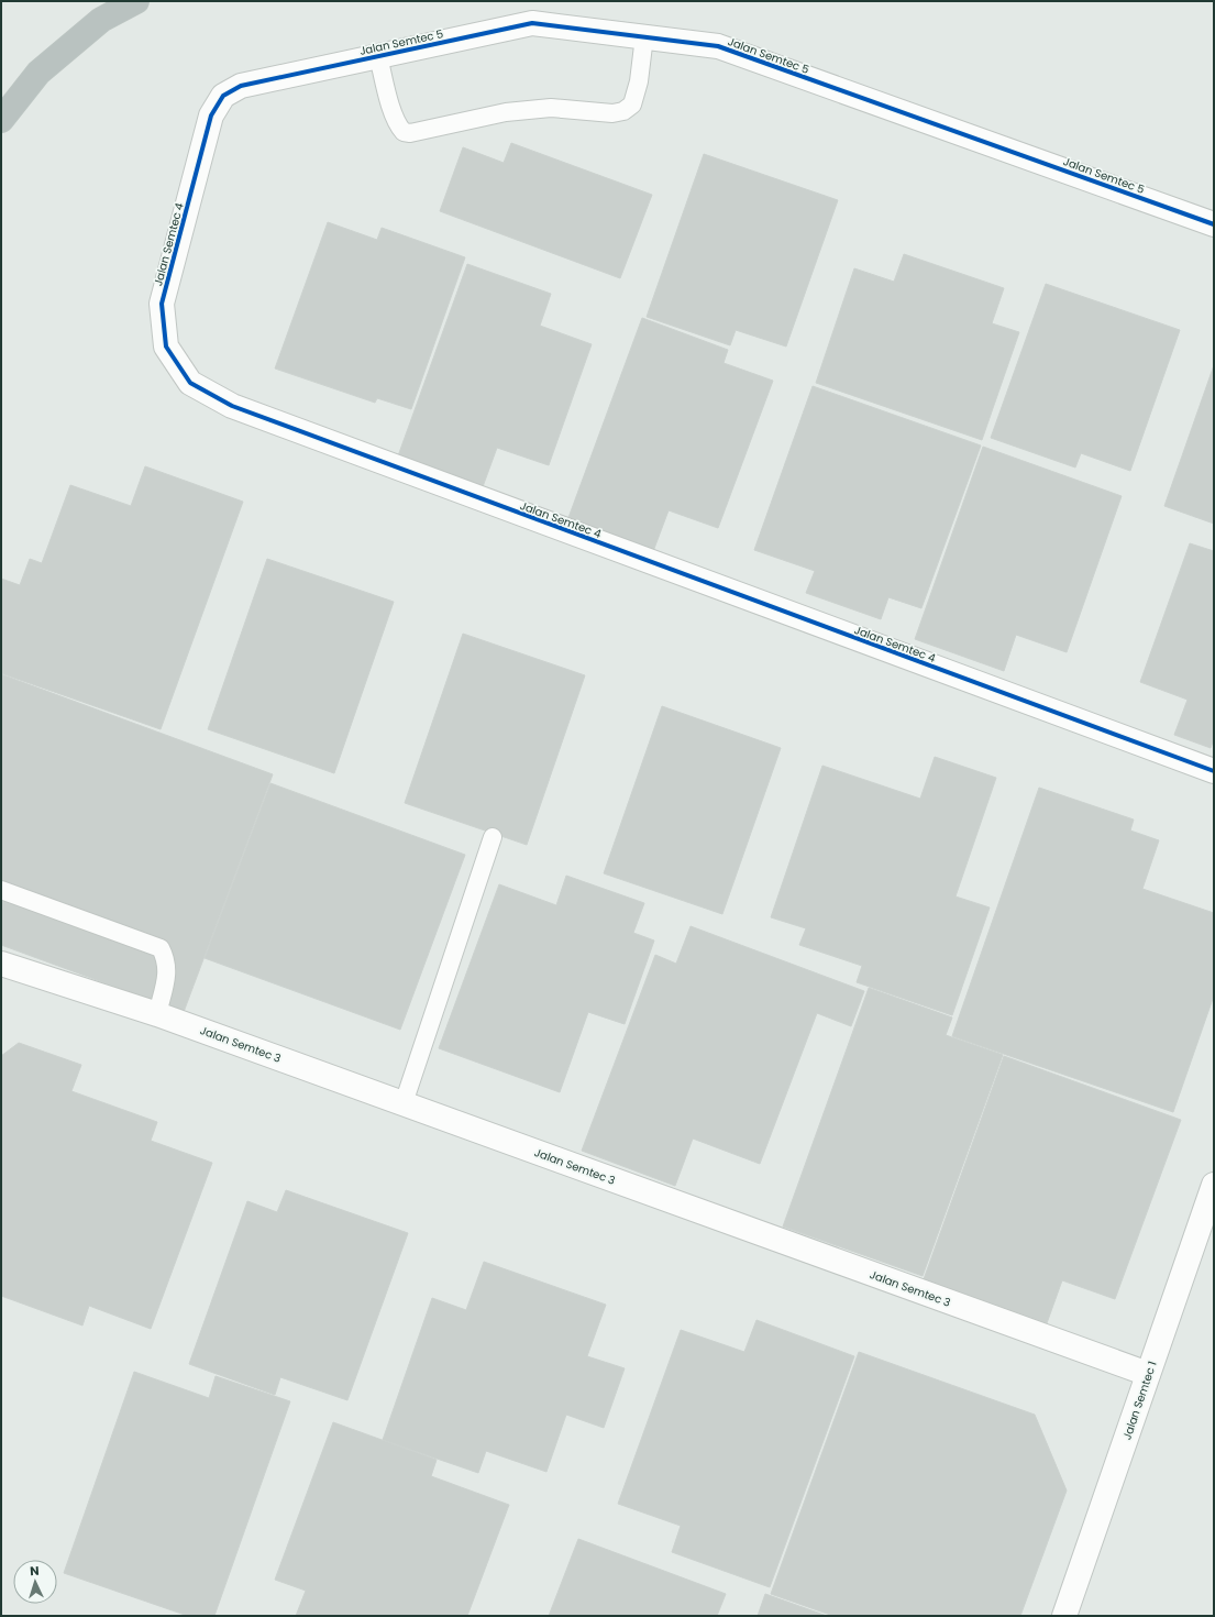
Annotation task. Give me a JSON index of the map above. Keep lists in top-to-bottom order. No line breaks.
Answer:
{"streets":{"street":["Jalan Semtec 5","Jalan Semtec 4","Jalan Semtec 3","Jalan Semtec 1"]},"crossings":[["Jalan Semtec 5","Jalan Semtec 4"],["Jalan Semtec 3","Jalan Semtec 1"]],"north":"top"}
